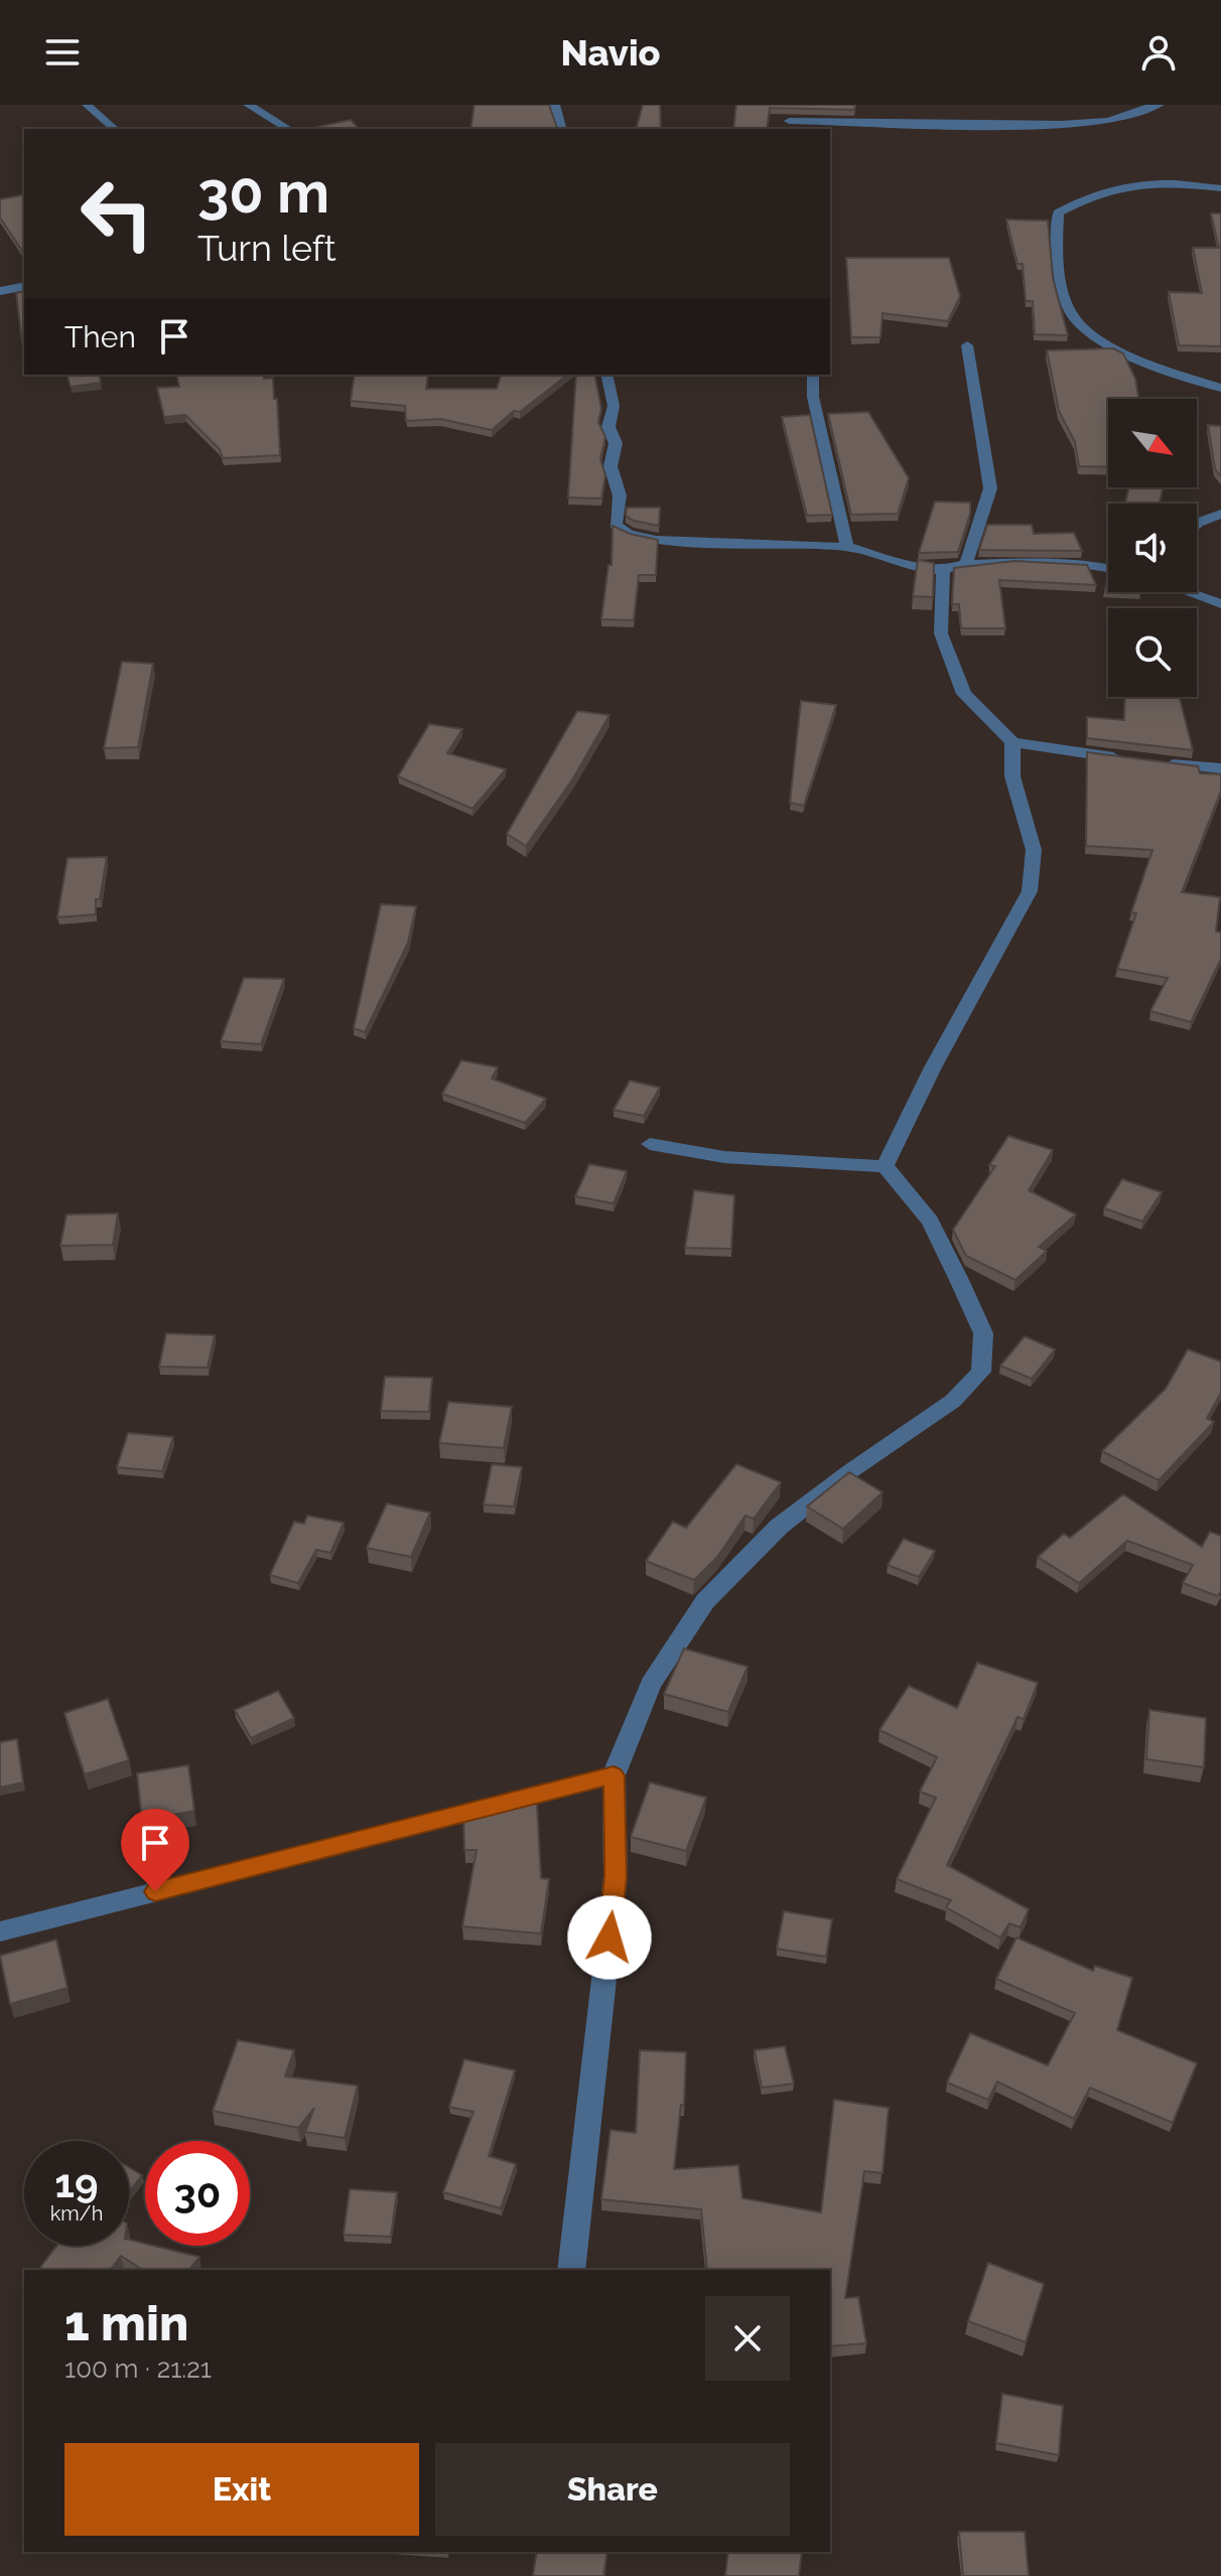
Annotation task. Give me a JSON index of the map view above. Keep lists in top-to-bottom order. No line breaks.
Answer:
{"north":"bottom right","page":{"header":"Navio","turn":["30 m","Turn left"],"then":"Then","speed":"19 km/h","limit":"30","heading":["1 min","100 m · 21:21"],"buttons":["Exit","Share"]}}
